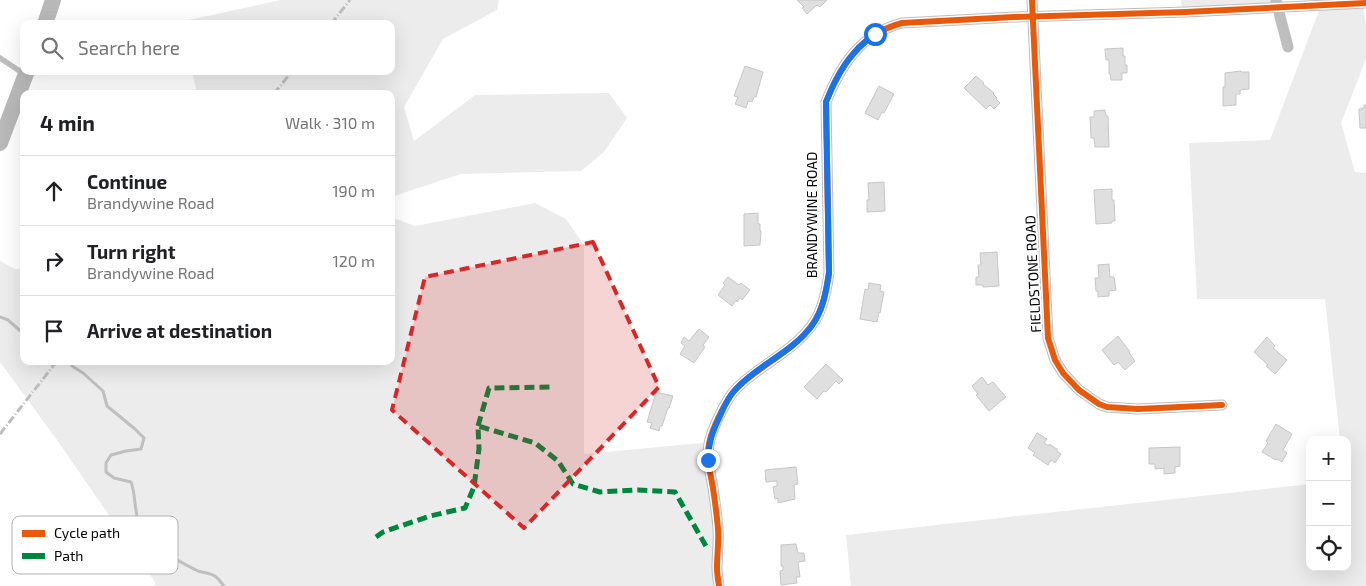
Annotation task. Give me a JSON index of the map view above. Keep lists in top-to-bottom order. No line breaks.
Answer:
{"streets":{"street":["BRANDYWINE ROAD","FIELDSTONE ROAD"]},"crossings":[["BRANDYWINE ROAD","FIELDSTONE ROAD"]],"legend":["Cycle path","Path"],"page":{"search":"Search here","heading":["4 min","Walk · 310 m"],"list":[["Continue","Brandywine Road","190 m"],["Turn right","Brandywine Road","120 m"],"Arrive at destination"],"map_buttons":["+","−"]}}
